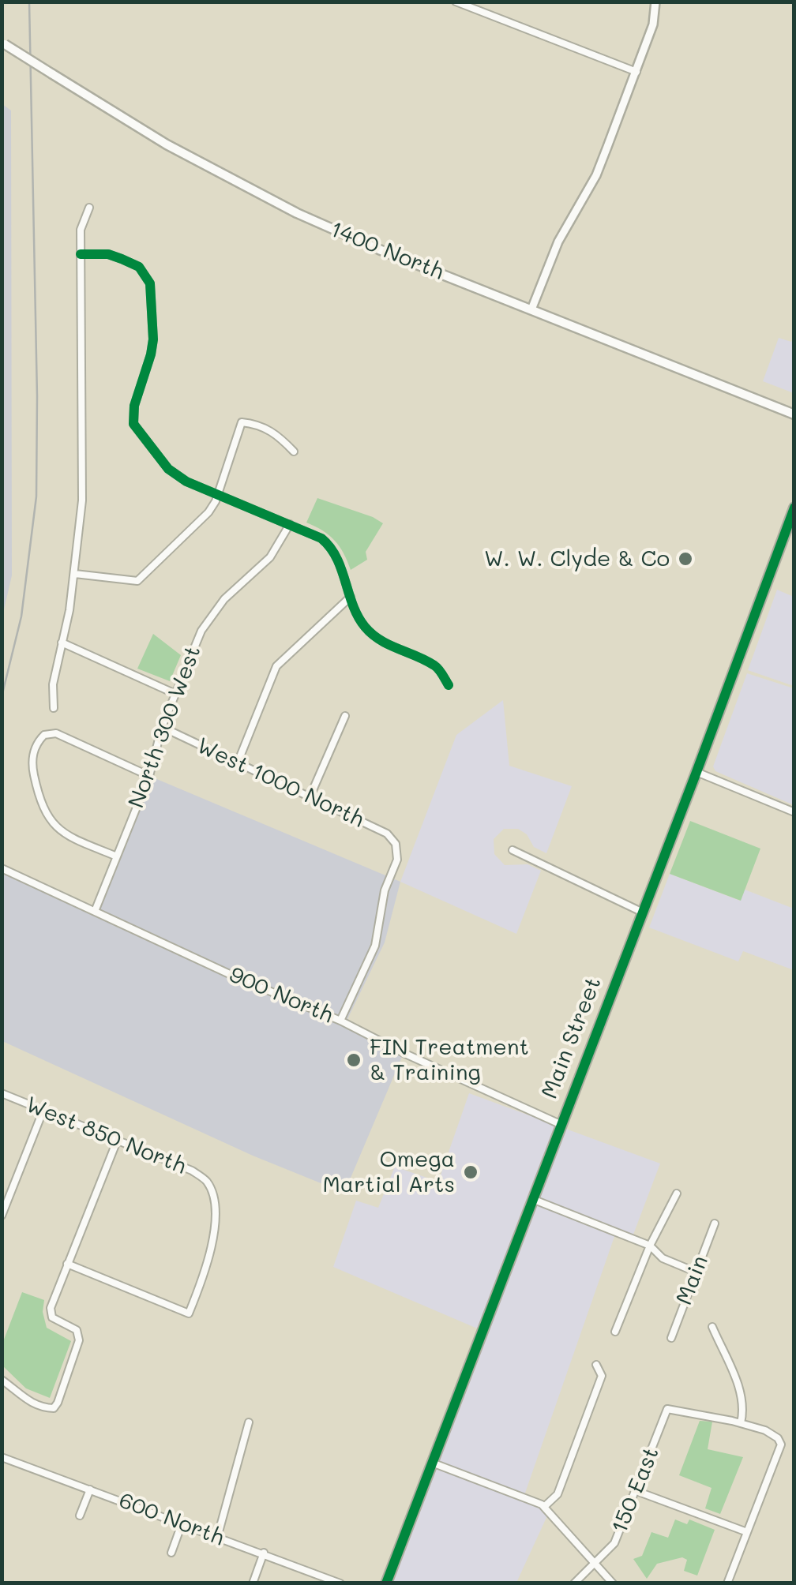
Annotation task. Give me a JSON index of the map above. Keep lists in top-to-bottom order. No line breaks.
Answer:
{"streets":{"main road":["1400 North","Main Street"],"street":["North 300 West","West 1000 North","900 North","West 850 North","Main","150 East","600 North"]},"crossings":[["North 300 West","West 1000 North"],["North 300 West","900 North"],["West 1000 North","900 North"],["900 North","Main Street"]],"places":["W. W. Clyde & Co","FIN Treatment & Training","Omega Martial Arts"]}
